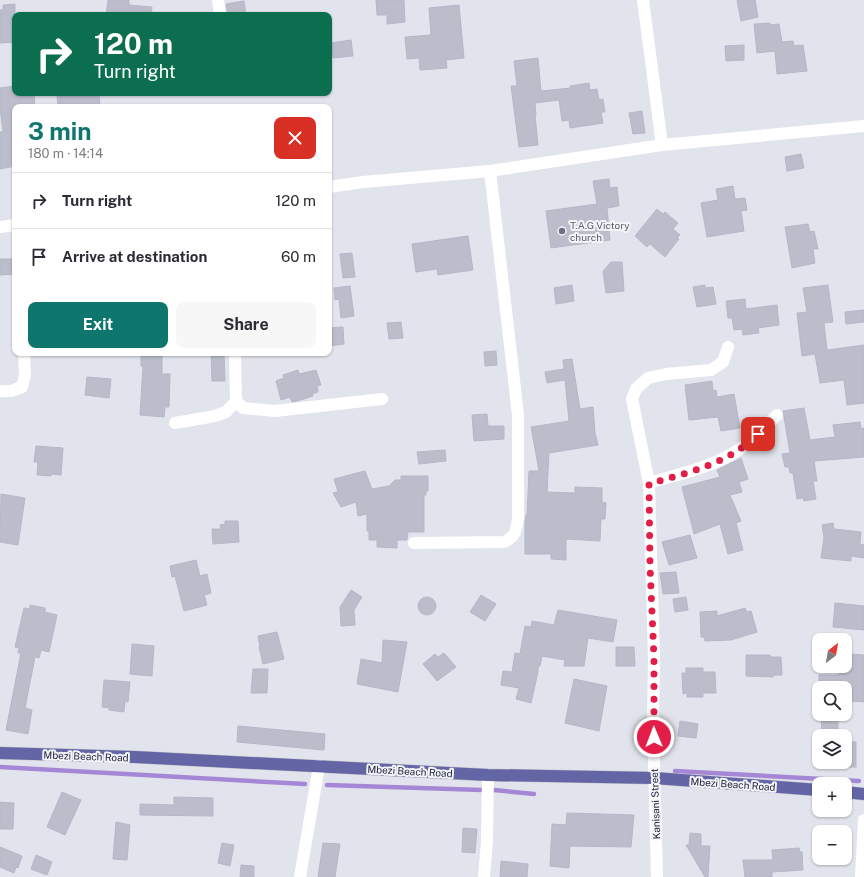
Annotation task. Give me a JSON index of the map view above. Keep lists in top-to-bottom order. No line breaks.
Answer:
{"streets":{"main road":["Mbezi Beach Road"],"street":["Kanisani Street"]},"crossings":[["Mbezi Beach Road","Kanisani Street"]],"places":["T.A.G Victory church"],"north":"top right","page":{"turn":["120 m","Turn right"],"heading":["3 min","180 m · 14:14"],"list":[{"name":"Turn right","value":"120 m"},{"name":"Arrive at destination","value":"60 m"}],"buttons":["Exit","Share"],"map_buttons":["+","−"]}}
